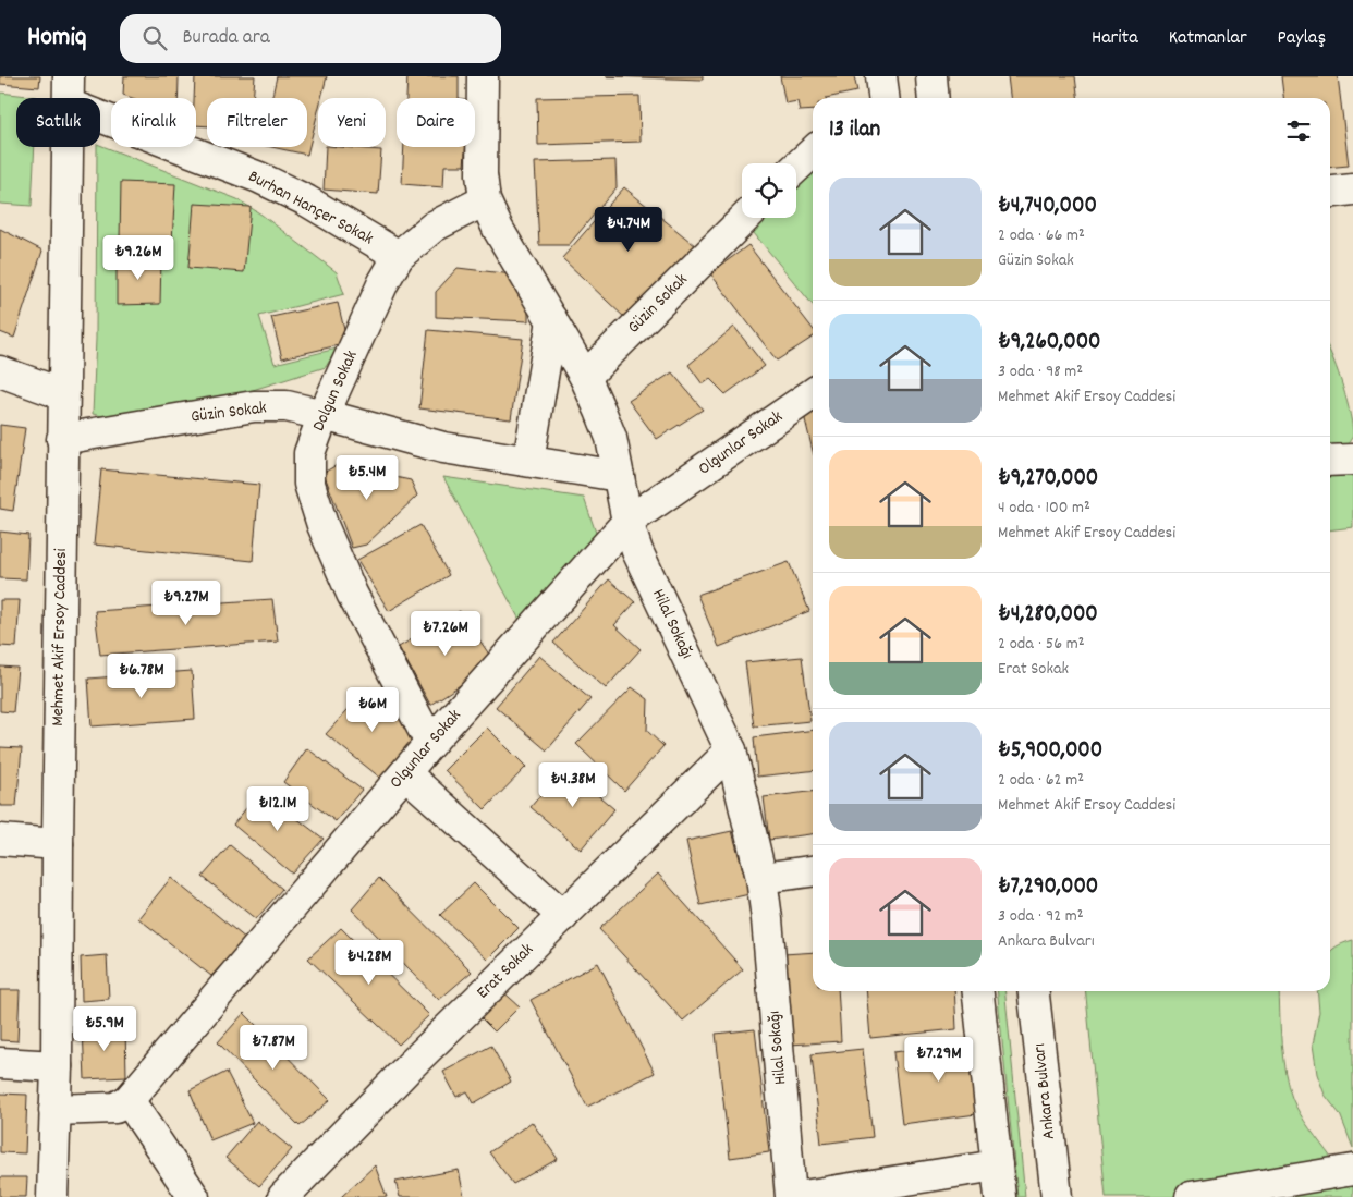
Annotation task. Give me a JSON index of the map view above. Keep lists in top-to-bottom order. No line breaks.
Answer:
{"streets":{"street":["Burhan Hançer Sokak","Güzin Sokak","Dolgun Sokak","Olgunlar Sokak","Hilal Sokağı","Mehmet Akif Ersoy Caddesi","Erat Sokak","Ankara Bulvarı"]},"crossings":[["Burhan Hançer Sokak","Dolgun Sokak"],["Burhan Hançer Sokak","Mehmet Akif Ersoy Caddesi"],["Güzin Sokak","Dolgun Sokak"],["Güzin Sokak","Hilal Sokağı"],["Güzin Sokak","Mehmet Akif Ersoy Caddesi"],["Dolgun Sokak","Olgunlar Sokak"],["Dolgun Sokak","Hilal Sokağı"],["Olgunlar Sokak","Hilal Sokağı"],["Hilal Sokağı","Erat Sokak"]],"page":{"header":"Homiq","search":"Burada ara","nav":["Harita","Katmanlar","Paylaş"],"chip":["Satılık","Kiralık","Filtreler","Yeni","Daire"],"heading":"13 ilan","list":[{"name":"₺4,740,000","note":"2 oda · 66 m² · Güzin Sokak"},{"name":"₺9,260,000","note":"3 oda · 98 m² · Mehmet Akif Ersoy Caddesi"},{"name":"₺9,270,000","note":"4 oda · 100 m² · Mehmet Akif Ersoy Caddesi"},{"name":"₺4,280,000","note":"2 oda · 56 m² · Erat Sokak"},{"name":"₺5,900,000","note":"2 oda · 62 m² · Mehmet Akif Ersoy Caddesi"},{"name":"₺7,290,000","note":"3 oda · 92 m² · Ankara Bulvarı"}],"price":["₺4.74M","₺9.26M","₺5.4M","₺9.27M","₺7.26M","₺6.78M","₺6M","₺4.38M","₺12.1M","₺4.28M","₺5.9M","₺7.87M","₺7.29M"]}}
